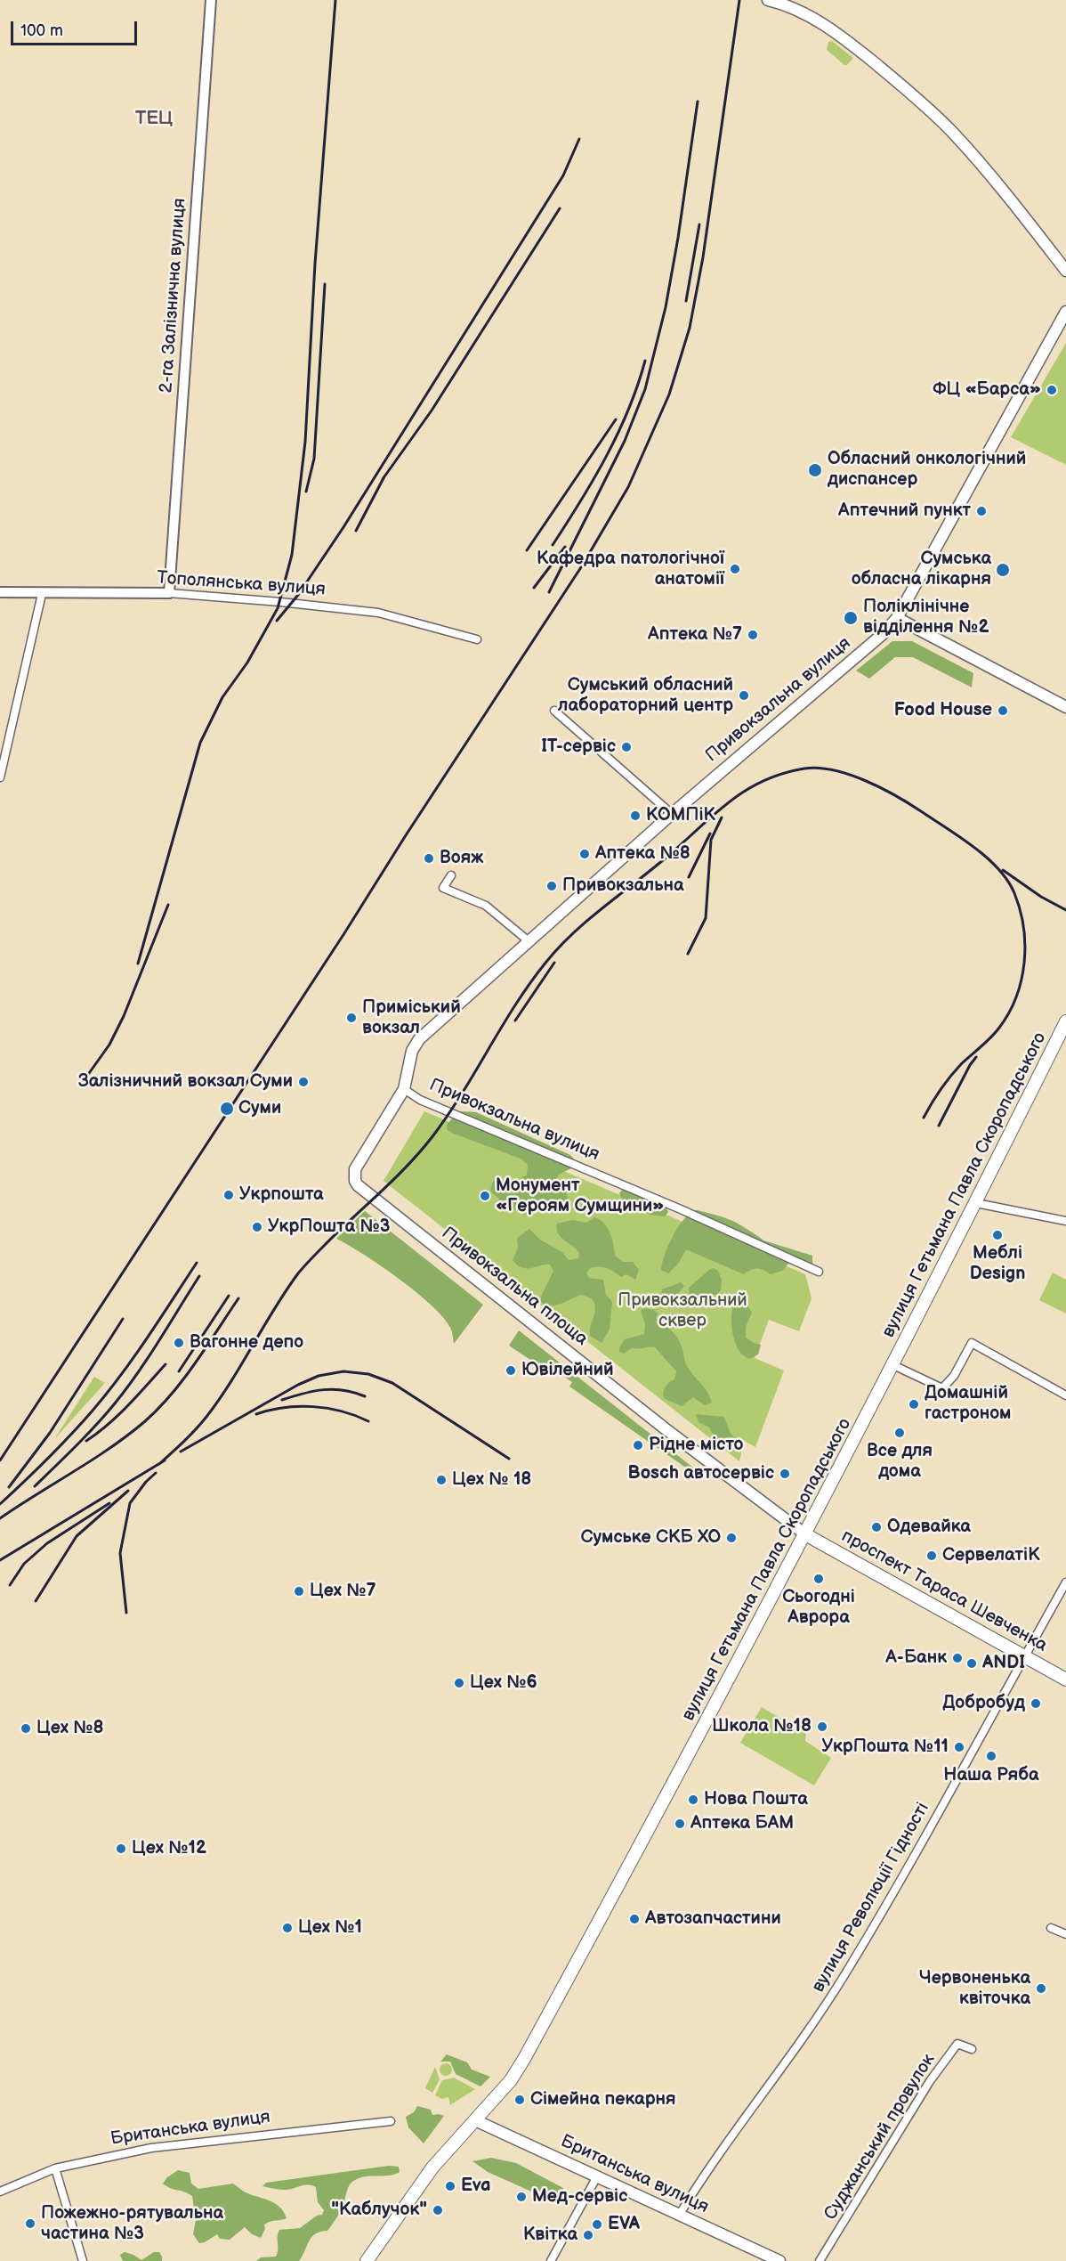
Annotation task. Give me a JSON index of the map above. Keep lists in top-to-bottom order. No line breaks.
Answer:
{"streets":{"main road":["Привокзальна вулиця","вулиця Гетьмана Павла Скоропадського","Привокзальна площа","проспект Тараса Шевченка","Британська вулиця"],"street":["2-га Залізнична вулиця","Тополянська вулиця","вулиця Революції Гідності","Суджанський провулок"]},"crossings":[["2-га Залізнична вулиця","Тополянська вулиця"],["Привокзальна вулиця","Привокзальна площа"],["вулиця Гетьмана Павла Скоропадського","Привокзальна площа"],["вулиця Гетьмана Павла Скоропадського","проспект Тараса Шевченка"],["вулиця Гетьмана Павла Скоропадського","Британська вулиця"],["Привокзальна площа","проспект Тараса Шевченка"],["проспект Тараса Шевченка","вулиця Революції Гідності"],["вулиця Революції Гідності","Британська вулиця"]],"districts":["ТЕЦ"],"parks":["Привокзальний сквер"],"places":["ФЦ «Барса»","Обласний онкологічний диспансер","Аптечний пункт","Кафедра патологічної анатомії","Сумська обласна лікарня","Поліклінічне відділення №2","Аптека №7","Сумський обласний лабораторний центр","Food House","IT-сервіс","КОМПіК","Аптека №8","Вояж","Привокзальна","Приміський вокзал","Залізничний вокзал Суми","Суми","Укрпошта","Монумент «Героям Сумщини»","УкрПошта №3","Меблі Design","Вагонне депо","Ювілейний","Домашній гастроном","Все для дома","Рідне місто","Bosch автосервіс","Цех № 18","Одевайка","Сумське СКБ ХО","СервелатіК","Сьогодні Аврора","Цех №7","А-Банк","ANDI","Цех №6","Добробуд","Школа №18","Цех №8","УкрПошта №11","Наша Ряба","Нова Пошта","Аптека БАМ","Цех №12","Автозапчастини","Цех №1","Червоненька квіточка","Сімейна пекарня","Eva","Мед-сервіс","\"Каблучок\"","Пожежно-рятувальна частина №3","EVA","Квітка"],"scale_bar":"100 m"}
